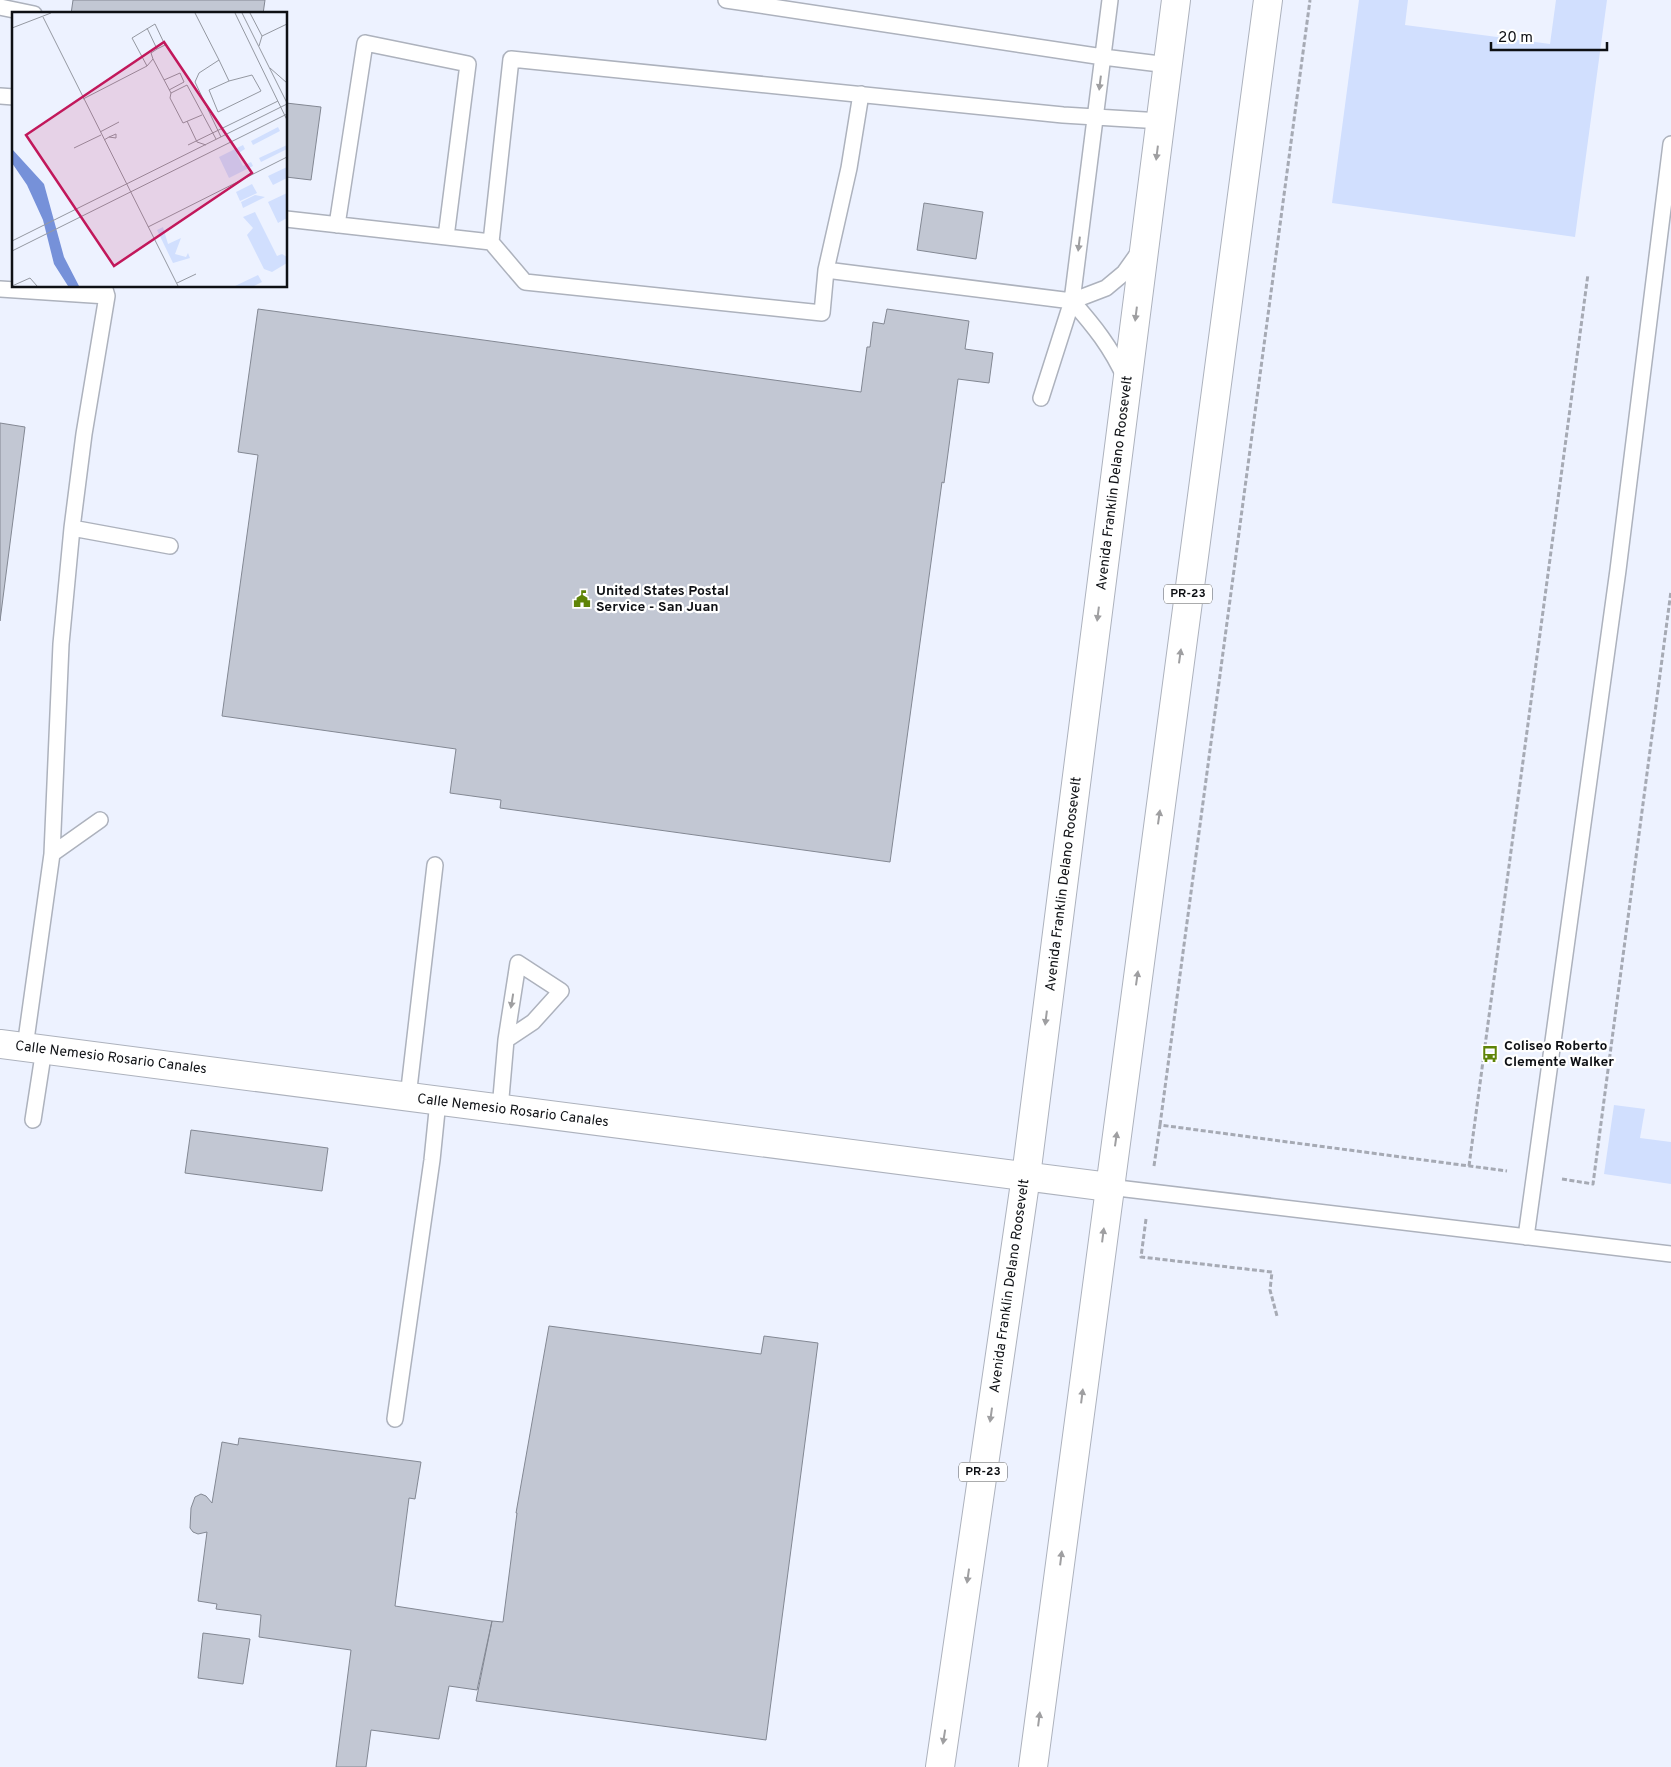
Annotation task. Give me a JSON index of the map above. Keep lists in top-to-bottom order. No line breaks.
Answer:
{"streets":{"main road":["Avenida Franklin Delano Roosevelt","PR-23","Calle Nemesio Rosario Canales"]},"crossings":[["Avenida Franklin Delano Roosevelt","Calle Nemesio Rosario Canales"],["PR-23","Calle Nemesio Rosario Canales"]],"places":{"public building":["United States Postal Service - San Juan"],"bus stop":["Coliseo Roberto Clemente Walker"]},"scale_bar":"20 m"}
